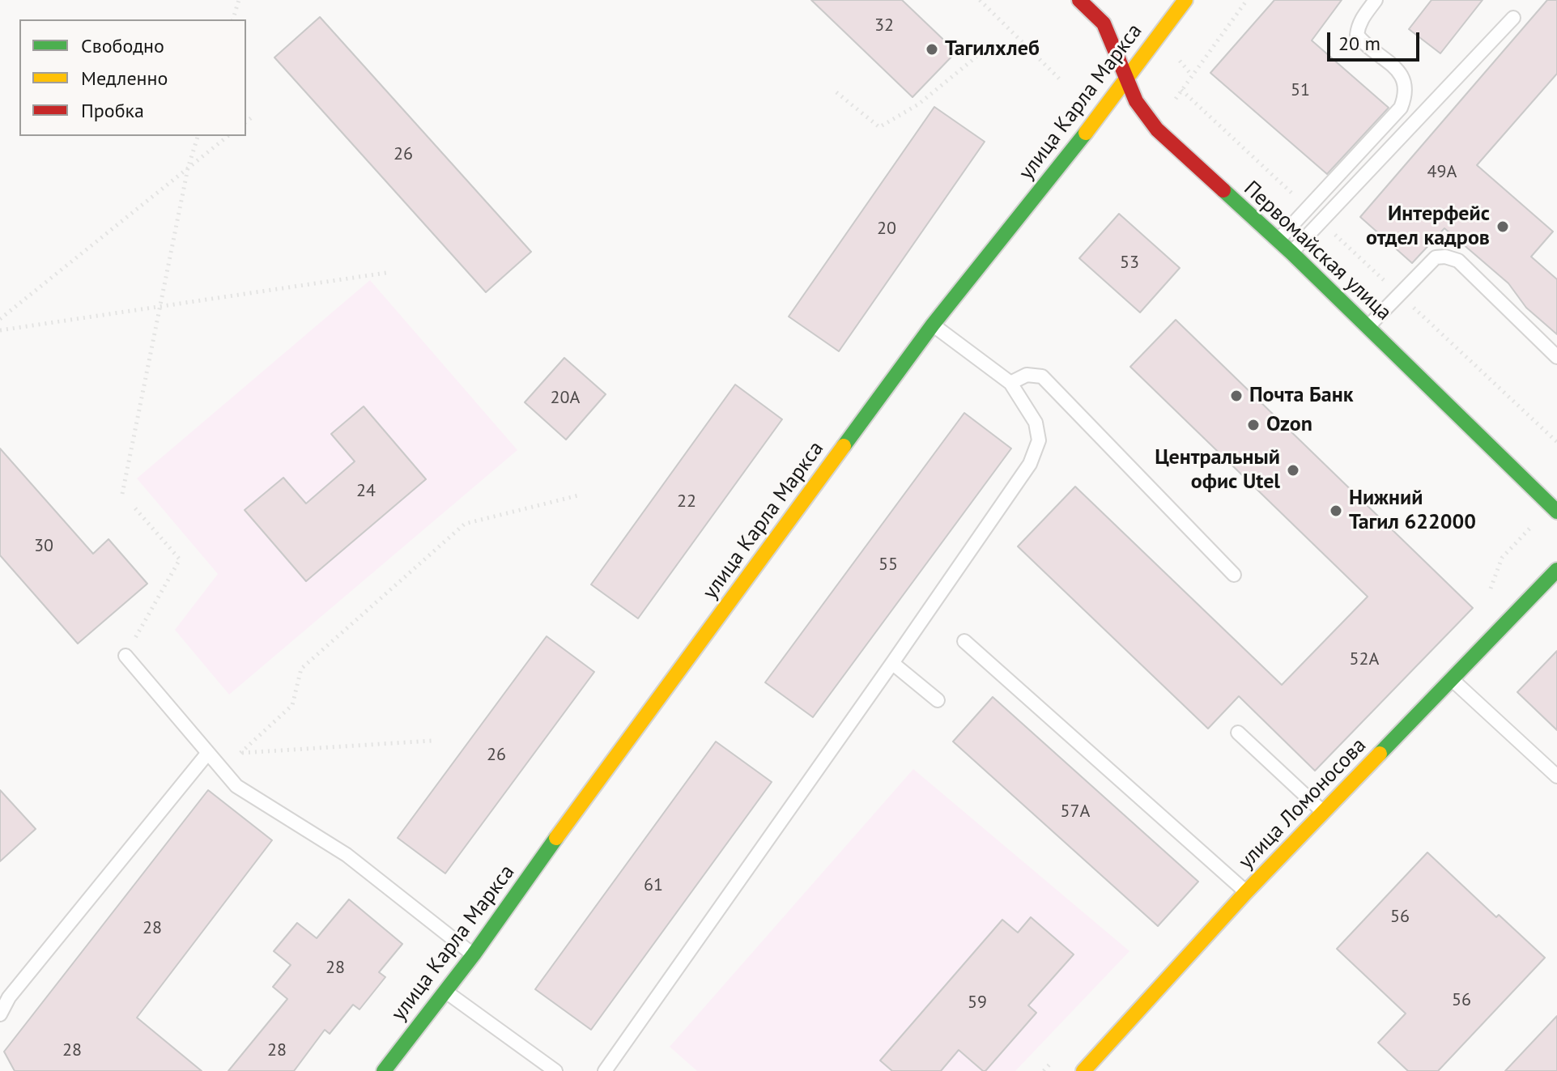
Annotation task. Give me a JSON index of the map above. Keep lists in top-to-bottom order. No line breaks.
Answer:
{"streets":{"street":["улица Карла Маркса","Первомайская улица","улица Ломоносова"]},"crossings":[["улица Карла Маркса","Первомайская улица"]],"places":["Тагилхлеб","Интерфейс отдел кадров","Почта Банк","Ozon","Центральный офис Utel","Нижний Тагил 622000"],"house_numbers":["32","51","26","49А","20","53","20А","24","22","30","55","52А","26","57А","61","56","28","28","56","59","28","28"],"legend":["Свободно","Медленно","Пробка"],"scale_bar":"20 m"}
